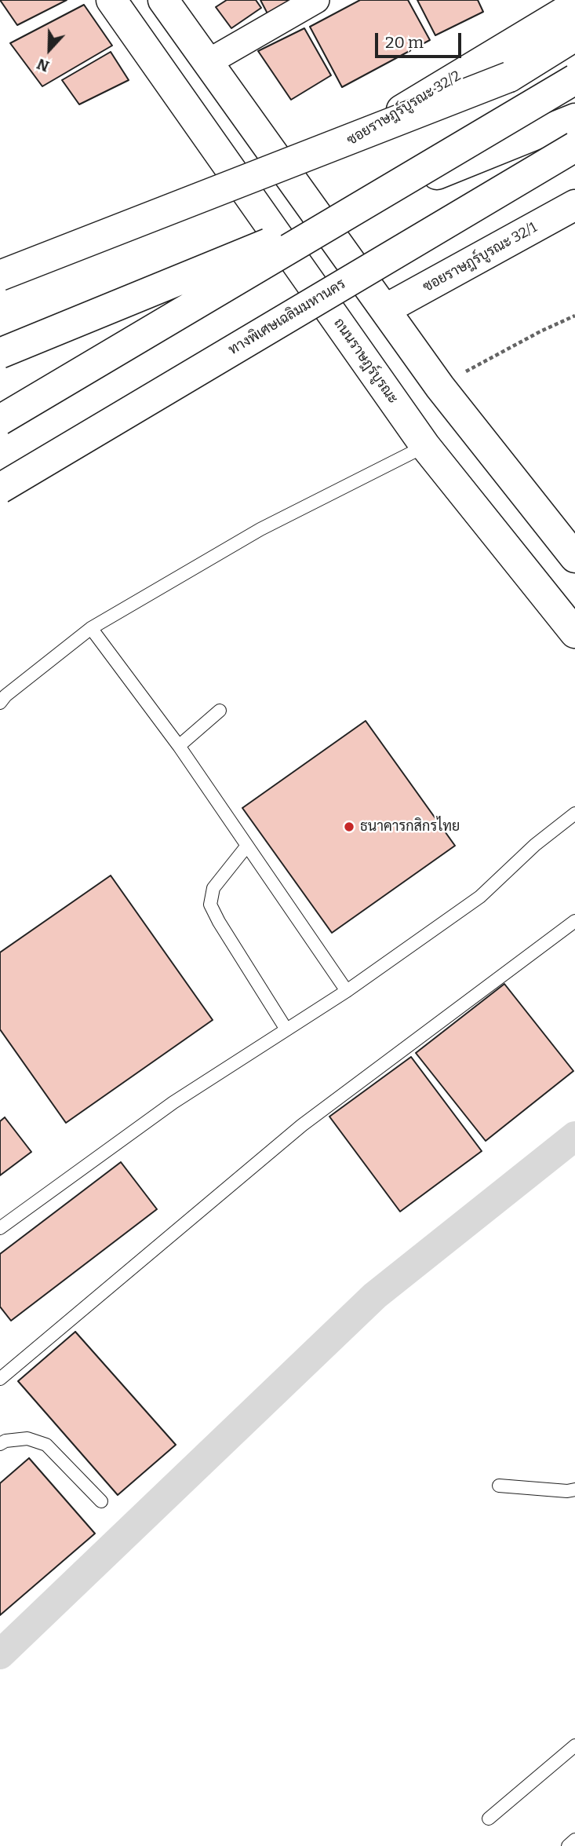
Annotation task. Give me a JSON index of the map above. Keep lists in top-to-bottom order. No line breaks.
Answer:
{"streets":{"main road":["ซอยราษฎร์บูรณะ 32/2","ซอยราษฎร์บูรณะ 32/1","ทางพิเศษเฉลิมมหานคร","ถนนราษฎร์บูรณะ"]},"places":["ธนาคารกสิกรไทย"],"scale_bar":"20 m","north":"bottom"}
